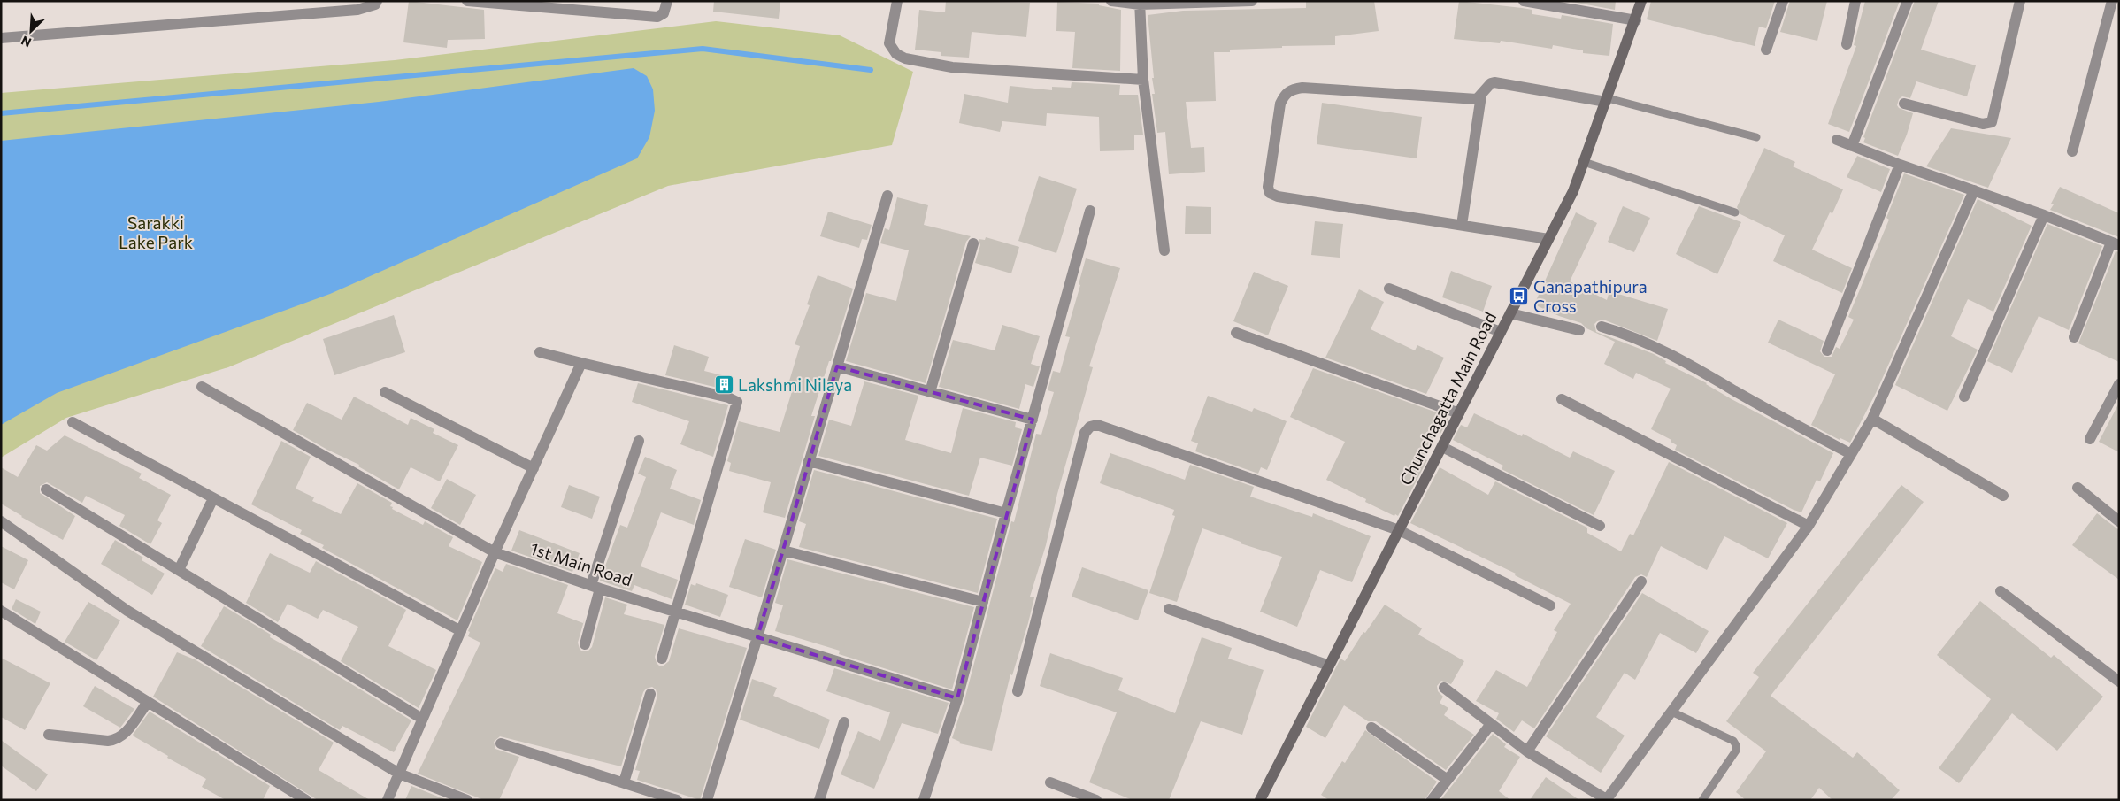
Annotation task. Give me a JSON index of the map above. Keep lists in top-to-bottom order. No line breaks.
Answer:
{"streets":{"street":["Chunchagatta Main Road","1st Main Road"]},"parks":["Sarakki Lake Park"],"places":{"bus stop":["Ganapathipura Cross"],"building":["Lakshmi Nilaya"]},"north":"bottom left"}
